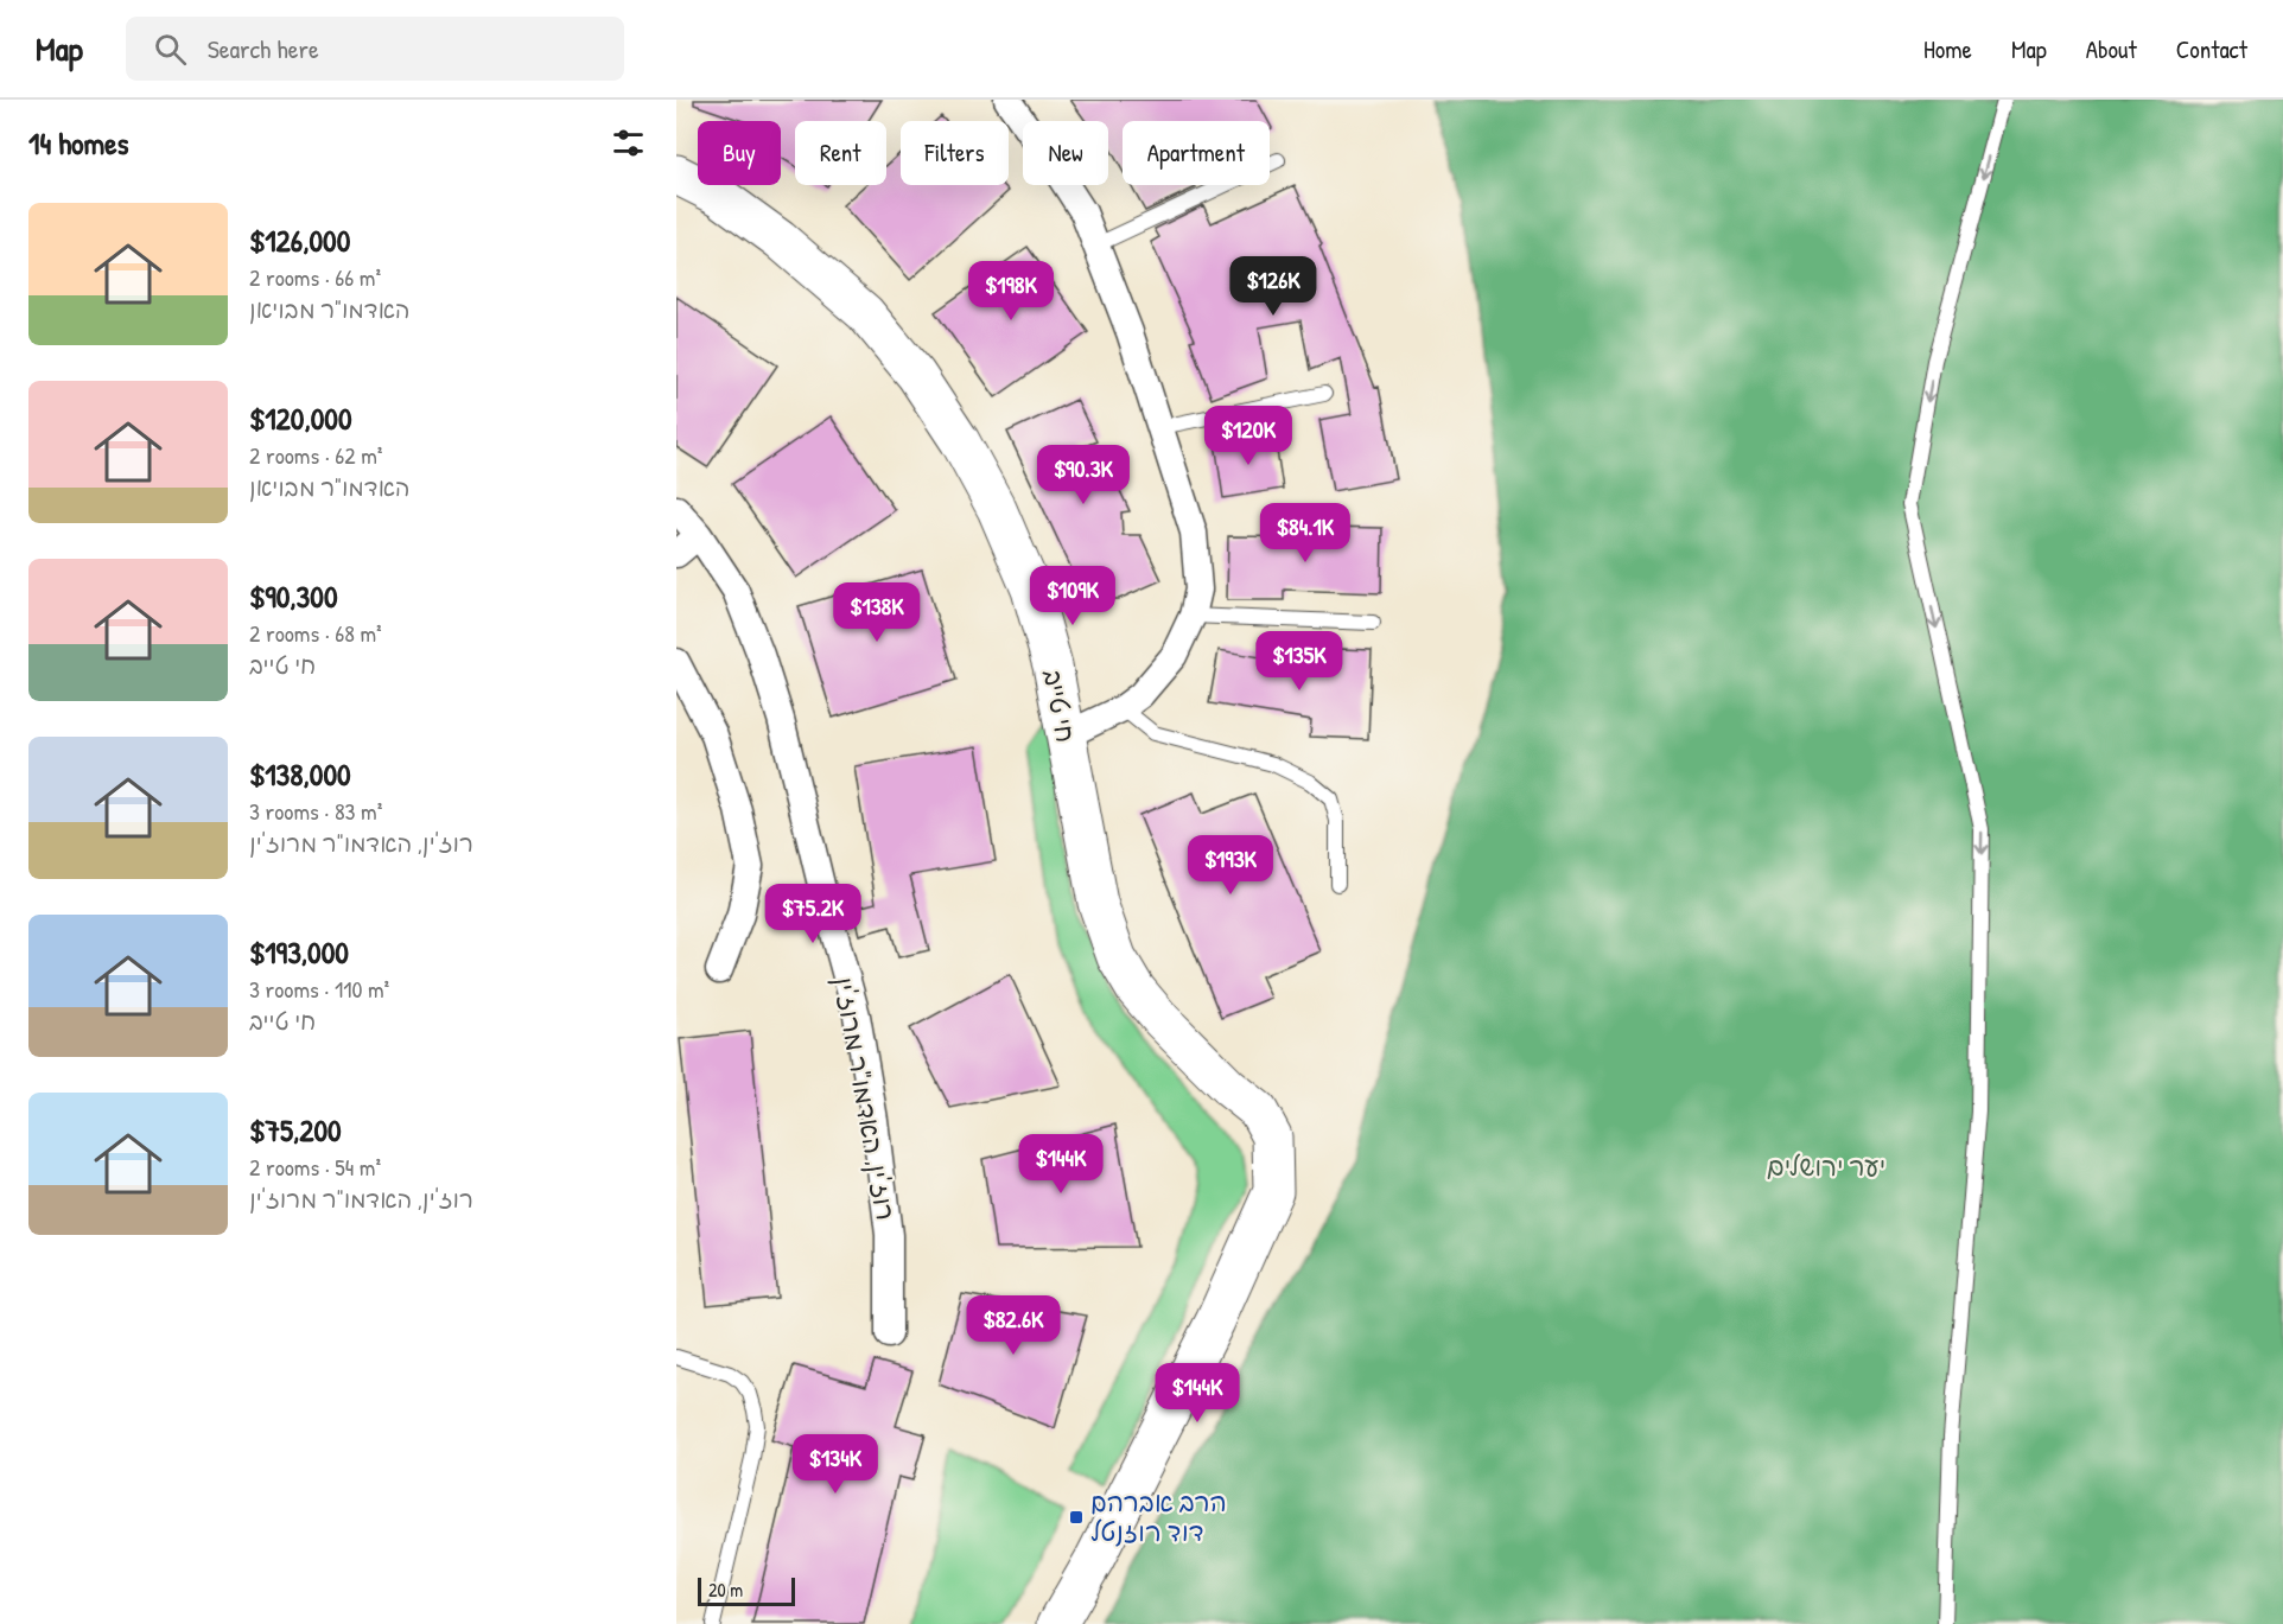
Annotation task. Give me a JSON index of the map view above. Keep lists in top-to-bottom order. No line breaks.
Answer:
{"streets":{"street":["חי טייב","רוז'ין, האדמו\"ר מרוז'ין"]},"parks":["יער ירושלים"],"places":{"transit":["הרב אברהם דוד רוזנטל"]},"scale_bar":"20 m","page":{"header":"Map","search":"Search here","nav":["Home","Map","About","Contact"],"heading":"14 homes","chip":["Buy","Rent","Filters","New","Apartment"],"list":[{"name":"$126,000","note":"2 rooms · 66 m² · האדמו\"ר מבויאן"},{"name":"$120,000","note":"2 rooms · 62 m² · האדמו\"ר מבויאן"},{"name":"$90,300","note":"2 rooms · 68 m² · חי טייב"},{"name":"$138,000","note":"3 rooms · 83 m² · רוז'ין, האדמו\"ר מרוז'ין"},{"name":"$193,000","note":"3 rooms · 110 m² · חי טייב"},{"name":"$75,200","note":"2 rooms · 54 m² · רוז'ין, האדמו\"ר מרוז'ין"}],"price":["$126K","$198K","$120K","$90.3K","$84.1K","$109K","$138K","$135K","$193K","$75.2K","$144K","$82.6K","$144K","$134K"],"scale":"20 m"}}
